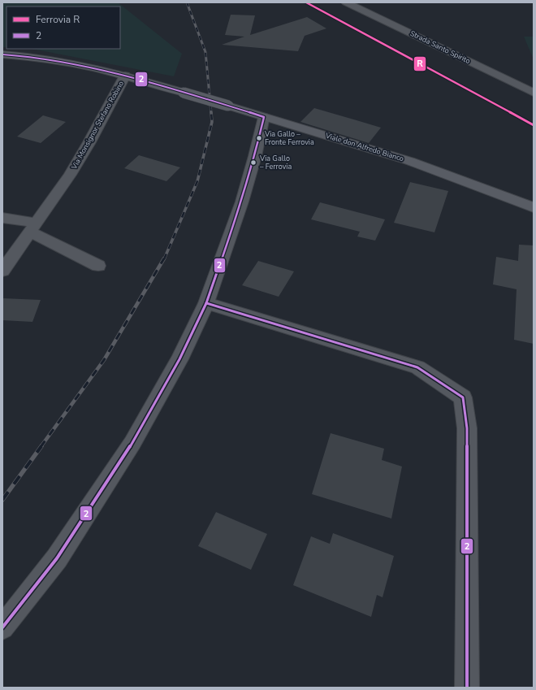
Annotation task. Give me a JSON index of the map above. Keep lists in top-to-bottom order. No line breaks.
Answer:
{"streets":{"street":["Strada Santo Spirito","Via Monsignor Stefano Robino","Viale don Alfredo Bianco"]},"crossings":[["Via Monsignor Stefano Robino","Viale don Alfredo Bianco"]],"places":["Via Gallo – Fronte Ferrovia","Via Gallo – Ferrovia"],"lines":["rail line R","transit line 2"],"legend":["Ferrovia R","2"]}
